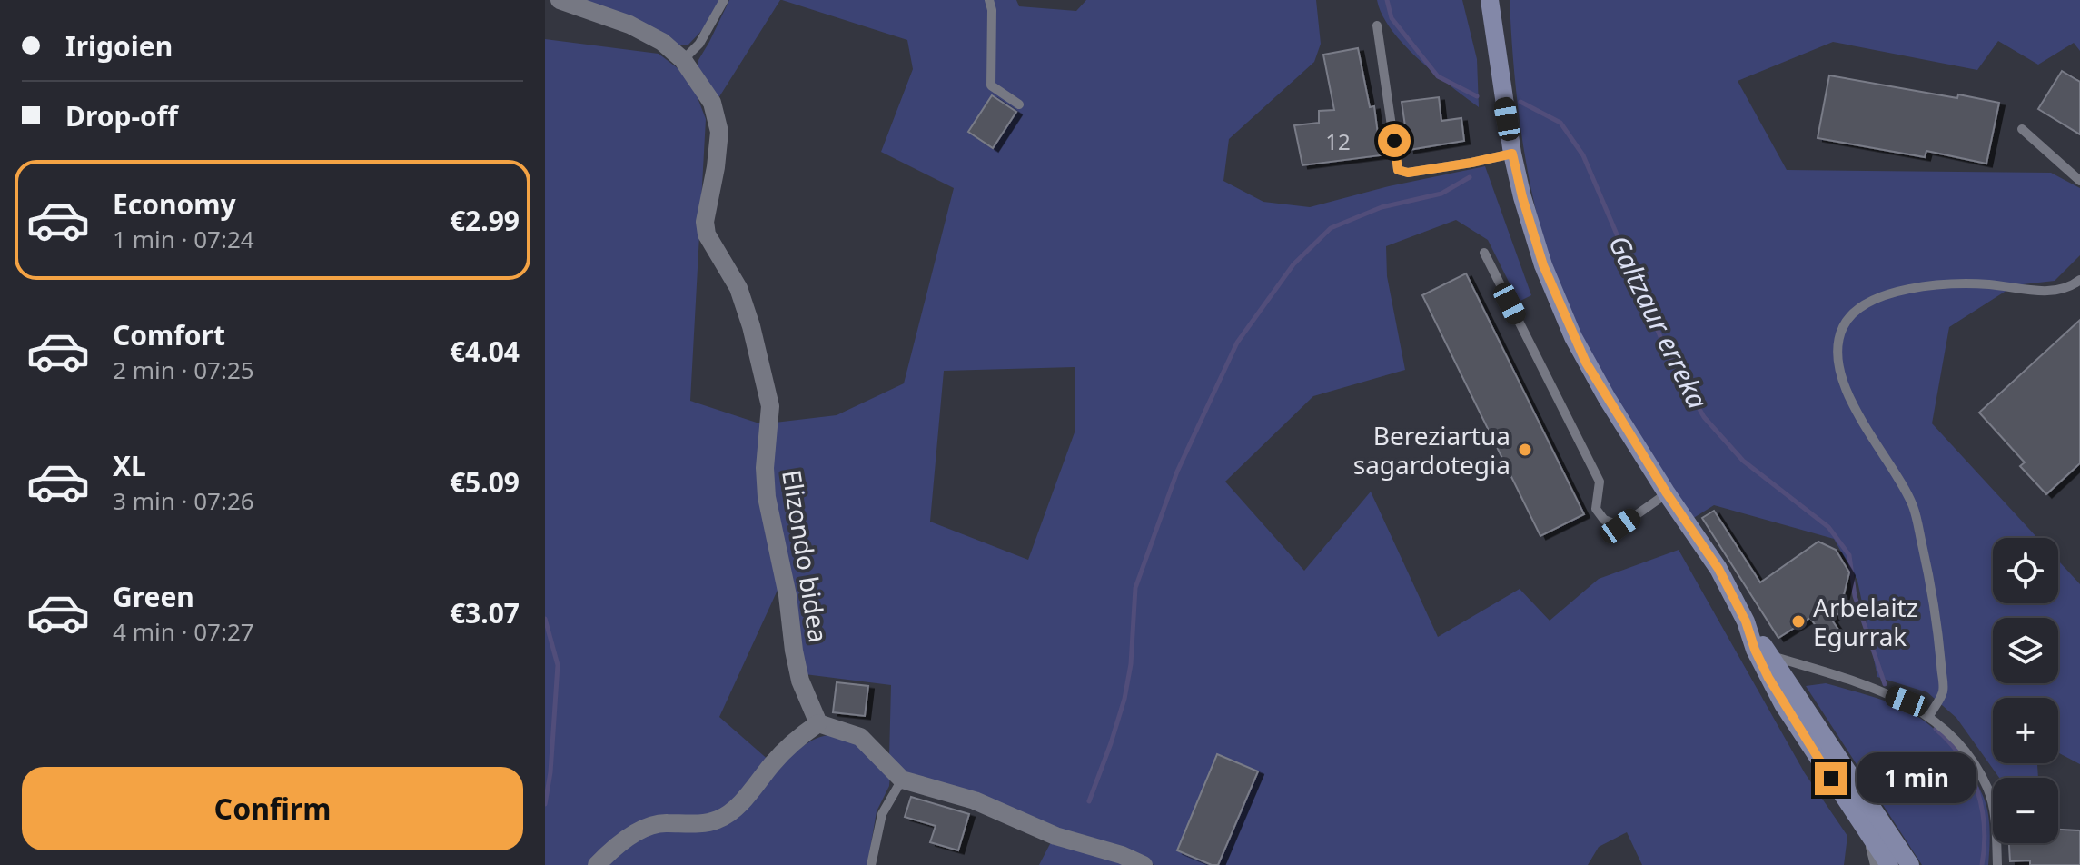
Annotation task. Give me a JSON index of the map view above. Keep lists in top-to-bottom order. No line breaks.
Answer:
{"streets":{"street":["Elizondo bidea"]},"water":["Galtzaur erreka"],"places":["Bereziartua sagardotegia","Arbelaitz Egurrak"],"house_numbers":["12"],"page":{"banner":["Irigoien","Drop-off"],"list":[{"name":"Economy","note":"1 min · 07:24","value":"€2.99"},{"name":"Comfort","note":"2 min · 07:25","value":"€4.04"},{"name":"XL","note":"3 min · 07:26","value":"€5.09"},{"name":"Green","note":"4 min · 07:27","value":"€3.07"}],"map_buttons":["+","−"],"buttons":"Confirm","bubble":"1 min"}}
